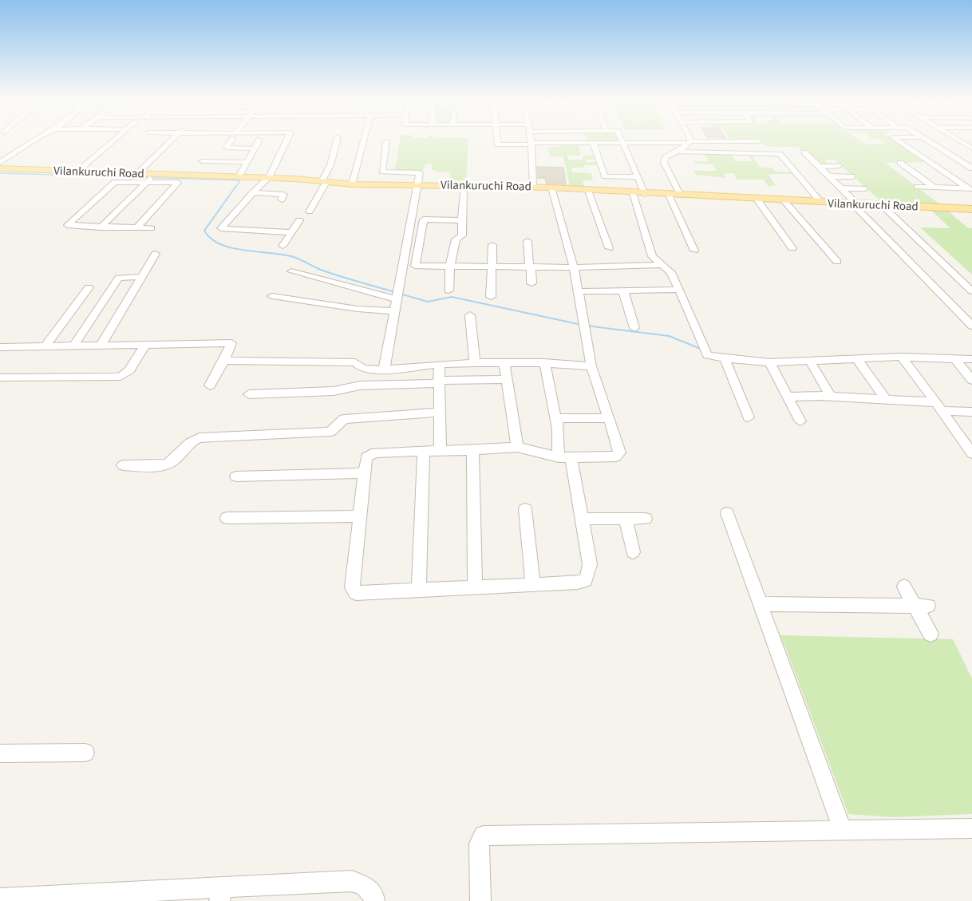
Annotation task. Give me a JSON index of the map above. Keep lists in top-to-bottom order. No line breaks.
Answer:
{"streets":{"main road":["Vilankuruchi Road"]}}
